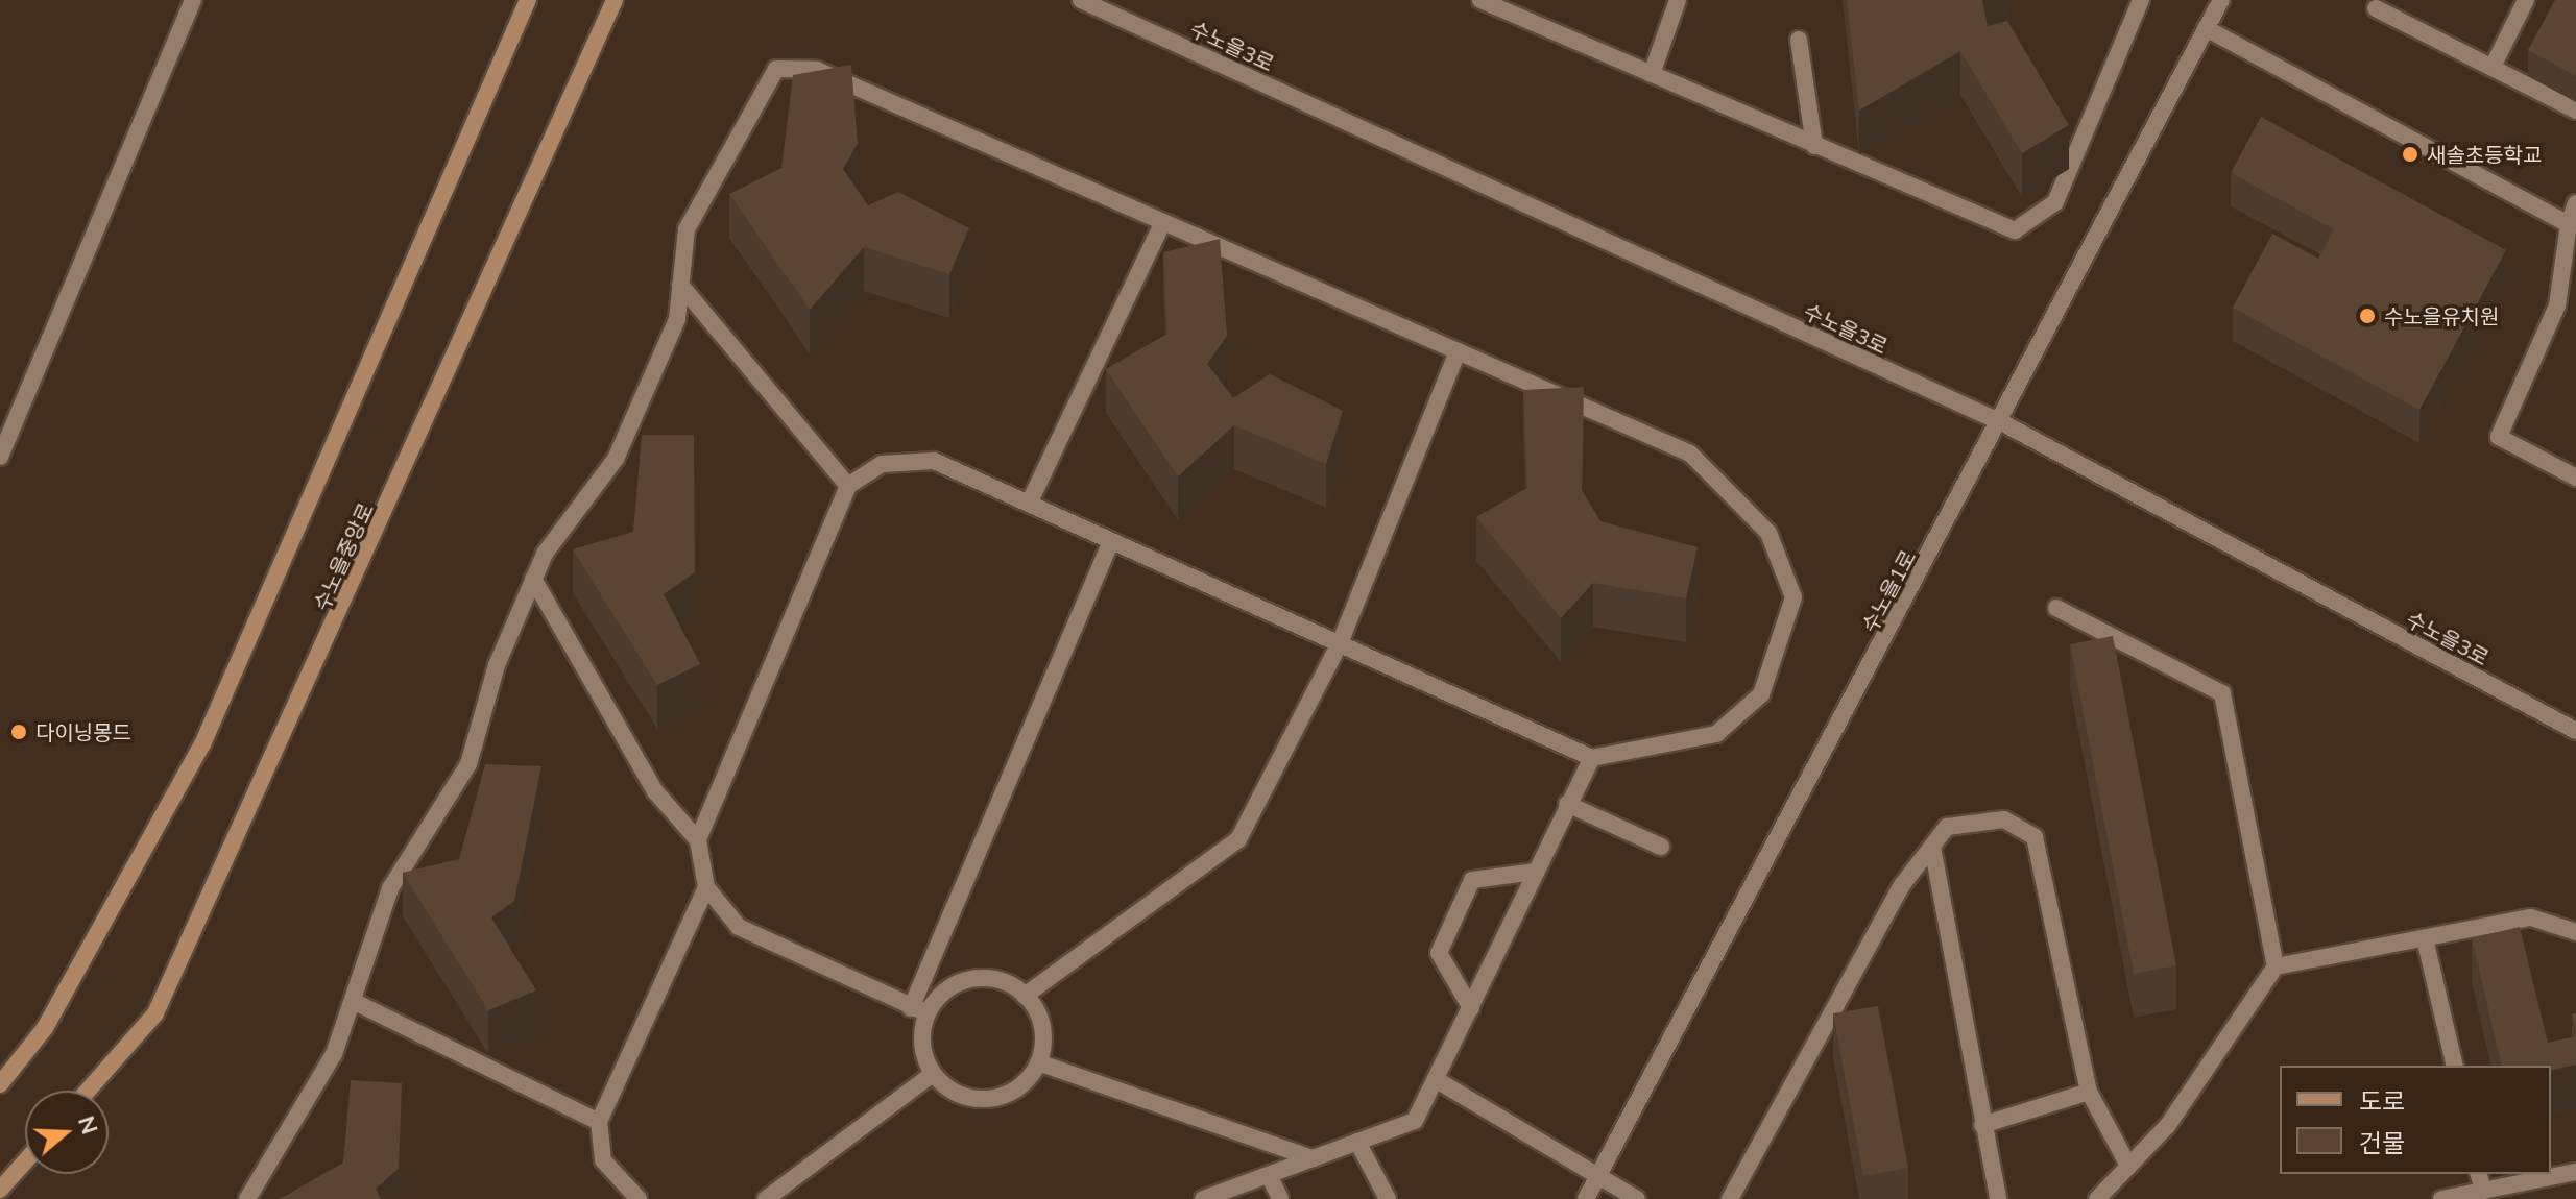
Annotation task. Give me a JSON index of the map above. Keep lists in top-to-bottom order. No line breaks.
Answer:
{"streets":{"main road":["수노을중앙로"],"street":["수노을3로","수노을1로"]},"crossings":[["수노을3로","수노을1로"]],"places":["새솔초등학교","수노을유치원","다이닝몽드"],"legend":["도로","건물"],"north":"right"}
